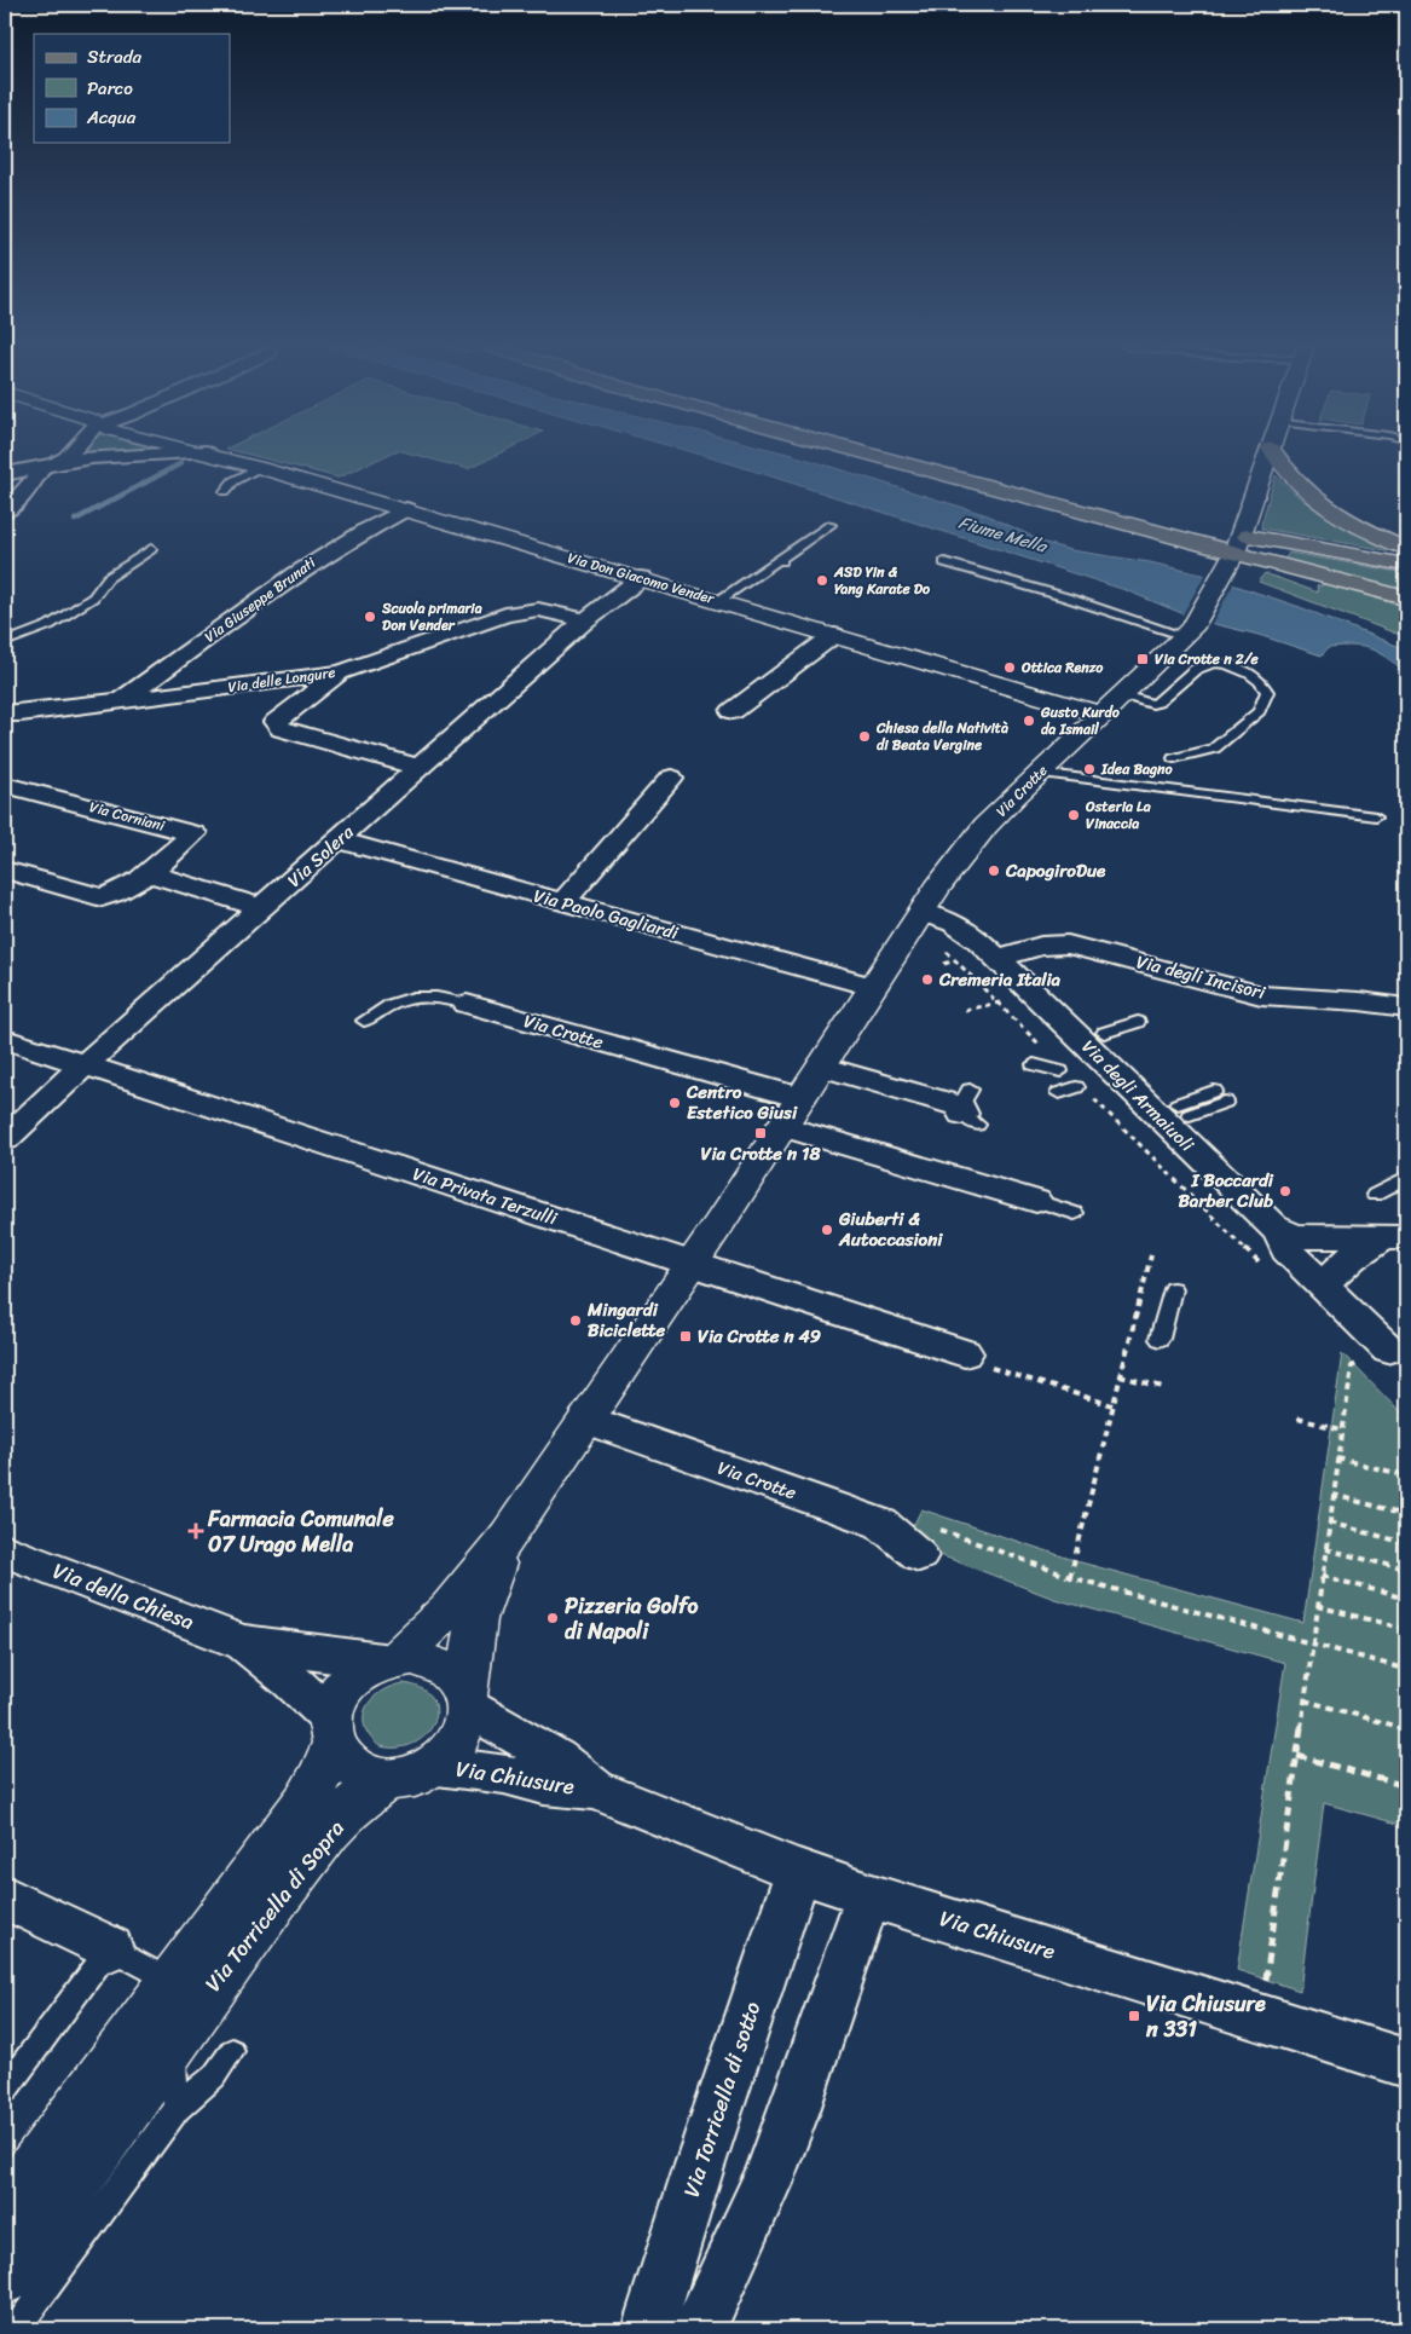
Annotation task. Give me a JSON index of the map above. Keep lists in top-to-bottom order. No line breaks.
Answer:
{"streets":{"street":["Via Don Giacomo Vender","Via Giuseppe Brunati","Via delle Longure","Via Crotte","Via Corniani","Via Solera","Via Paolo Gagliardi","Via degli Incisori","Via degli Armaiuoli","Via Privata Terzulli","Via della Chiesa","Via Chiusure","Via Torricella di Sopra","Via Torricella di sotto"]},"crossings":[["Via Don Giacomo Vender","Via Giuseppe Brunati"],["Via Don Giacomo Vender","Via Crotte"],["Via Don Giacomo Vender","Via Solera"],["Via Giuseppe Brunati","Via delle Longure"],["Via delle Longure","Via Solera"],["Via Crotte","Via Paolo Gagliardi"],["Via Crotte","Via degli Armaiuoli"],["Via Crotte","Via Privata Terzulli"],["Via Crotte","Via della Chiesa"],["Via Crotte","Via Chiusure"],["Via Crotte","Via Torricella di Sopra"],["Via Solera","Via Paolo Gagliardi"],["Via Solera","Via Privata Terzulli"],["Via degli Incisori","Via degli Armaiuoli"],["Via della Chiesa","Via Chiusure"],["Via della Chiesa","Via Torricella di Sopra"],["Via Chiusure","Via Torricella di Sopra"],["Via Chiusure","Via Torricella di sotto"]],"water":["Fiume Mella"],"places":{"other":["ASD Yin & Yang Karate Do","Scuola primaria Don Vender","Ottica Renzo","Gusto Kurdo da Ismail","Chiesa della Natività di Beata Vergine","Idea Bagno","Osteria La Vinaccia","CapogiroDue","Cremeria Italia","Centro Estetico Giusi","I Boccardi Barber Club","Giuberti & Autoccasioni","Mingardi Biciclette","Pizzeria Golfo di Napoli"],"transit":["Via Crotte n 2/e","Via Crotte n 18","Via Crotte n 49","Via Chiusure n 331"],"health":["Farmacia Comunale 07 Urago Mella"]},"legend":["Strada","Parco","Acqua"]}
